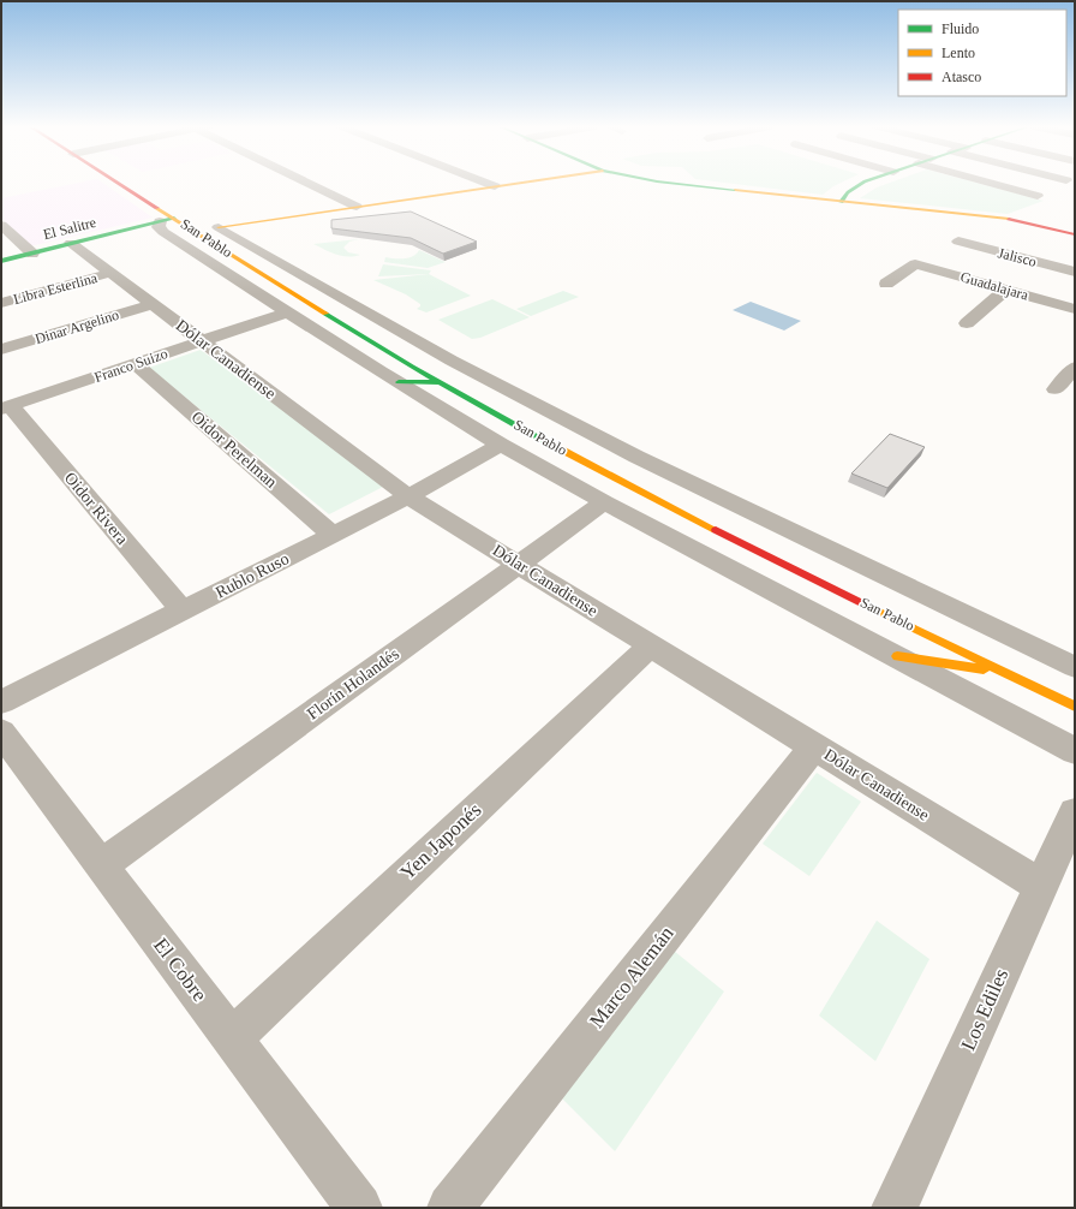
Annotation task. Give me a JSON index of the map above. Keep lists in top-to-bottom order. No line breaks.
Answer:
{"streets":{"street":["El Salitre","San Pablo","Jalisco","Guadalajara","Libra Esterlina","Dinar Argelino","Dólar Canadiense","Franco Suizo","Oidor Perelman","Oidor Rivera","Rublo Ruso","Florín Holandés","Yen Japonés","El Cobre","Marco Alemán","Los Ediles"]},"crossings":[["El Salitre","San Pablo"],["El Salitre","Dólar Canadiense"],["San Pablo","Franco Suizo"],["San Pablo","Rublo Ruso"],["San Pablo","Florín Holandés"],["Libra Esterlina","Dólar Canadiense"],["Dinar Argelino","Dólar Canadiense"],["Dólar Canadiense","Franco Suizo"],["Dólar Canadiense","Rublo Ruso"],["Dólar Canadiense","Florín Holandés"],["Dólar Canadiense","Yen Japonés"],["Dólar Canadiense","Marco Alemán"],["Dólar Canadiense","Los Ediles"],["Franco Suizo","Oidor Perelman"],["Franco Suizo","Oidor Rivera"],["Oidor Perelman","Rublo Ruso"],["Oidor Rivera","Rublo Ruso"],["Florín Holandés","El Cobre"],["Yen Japonés","El Cobre"]],"legend":["Fluido","Lento","Atasco"]}
